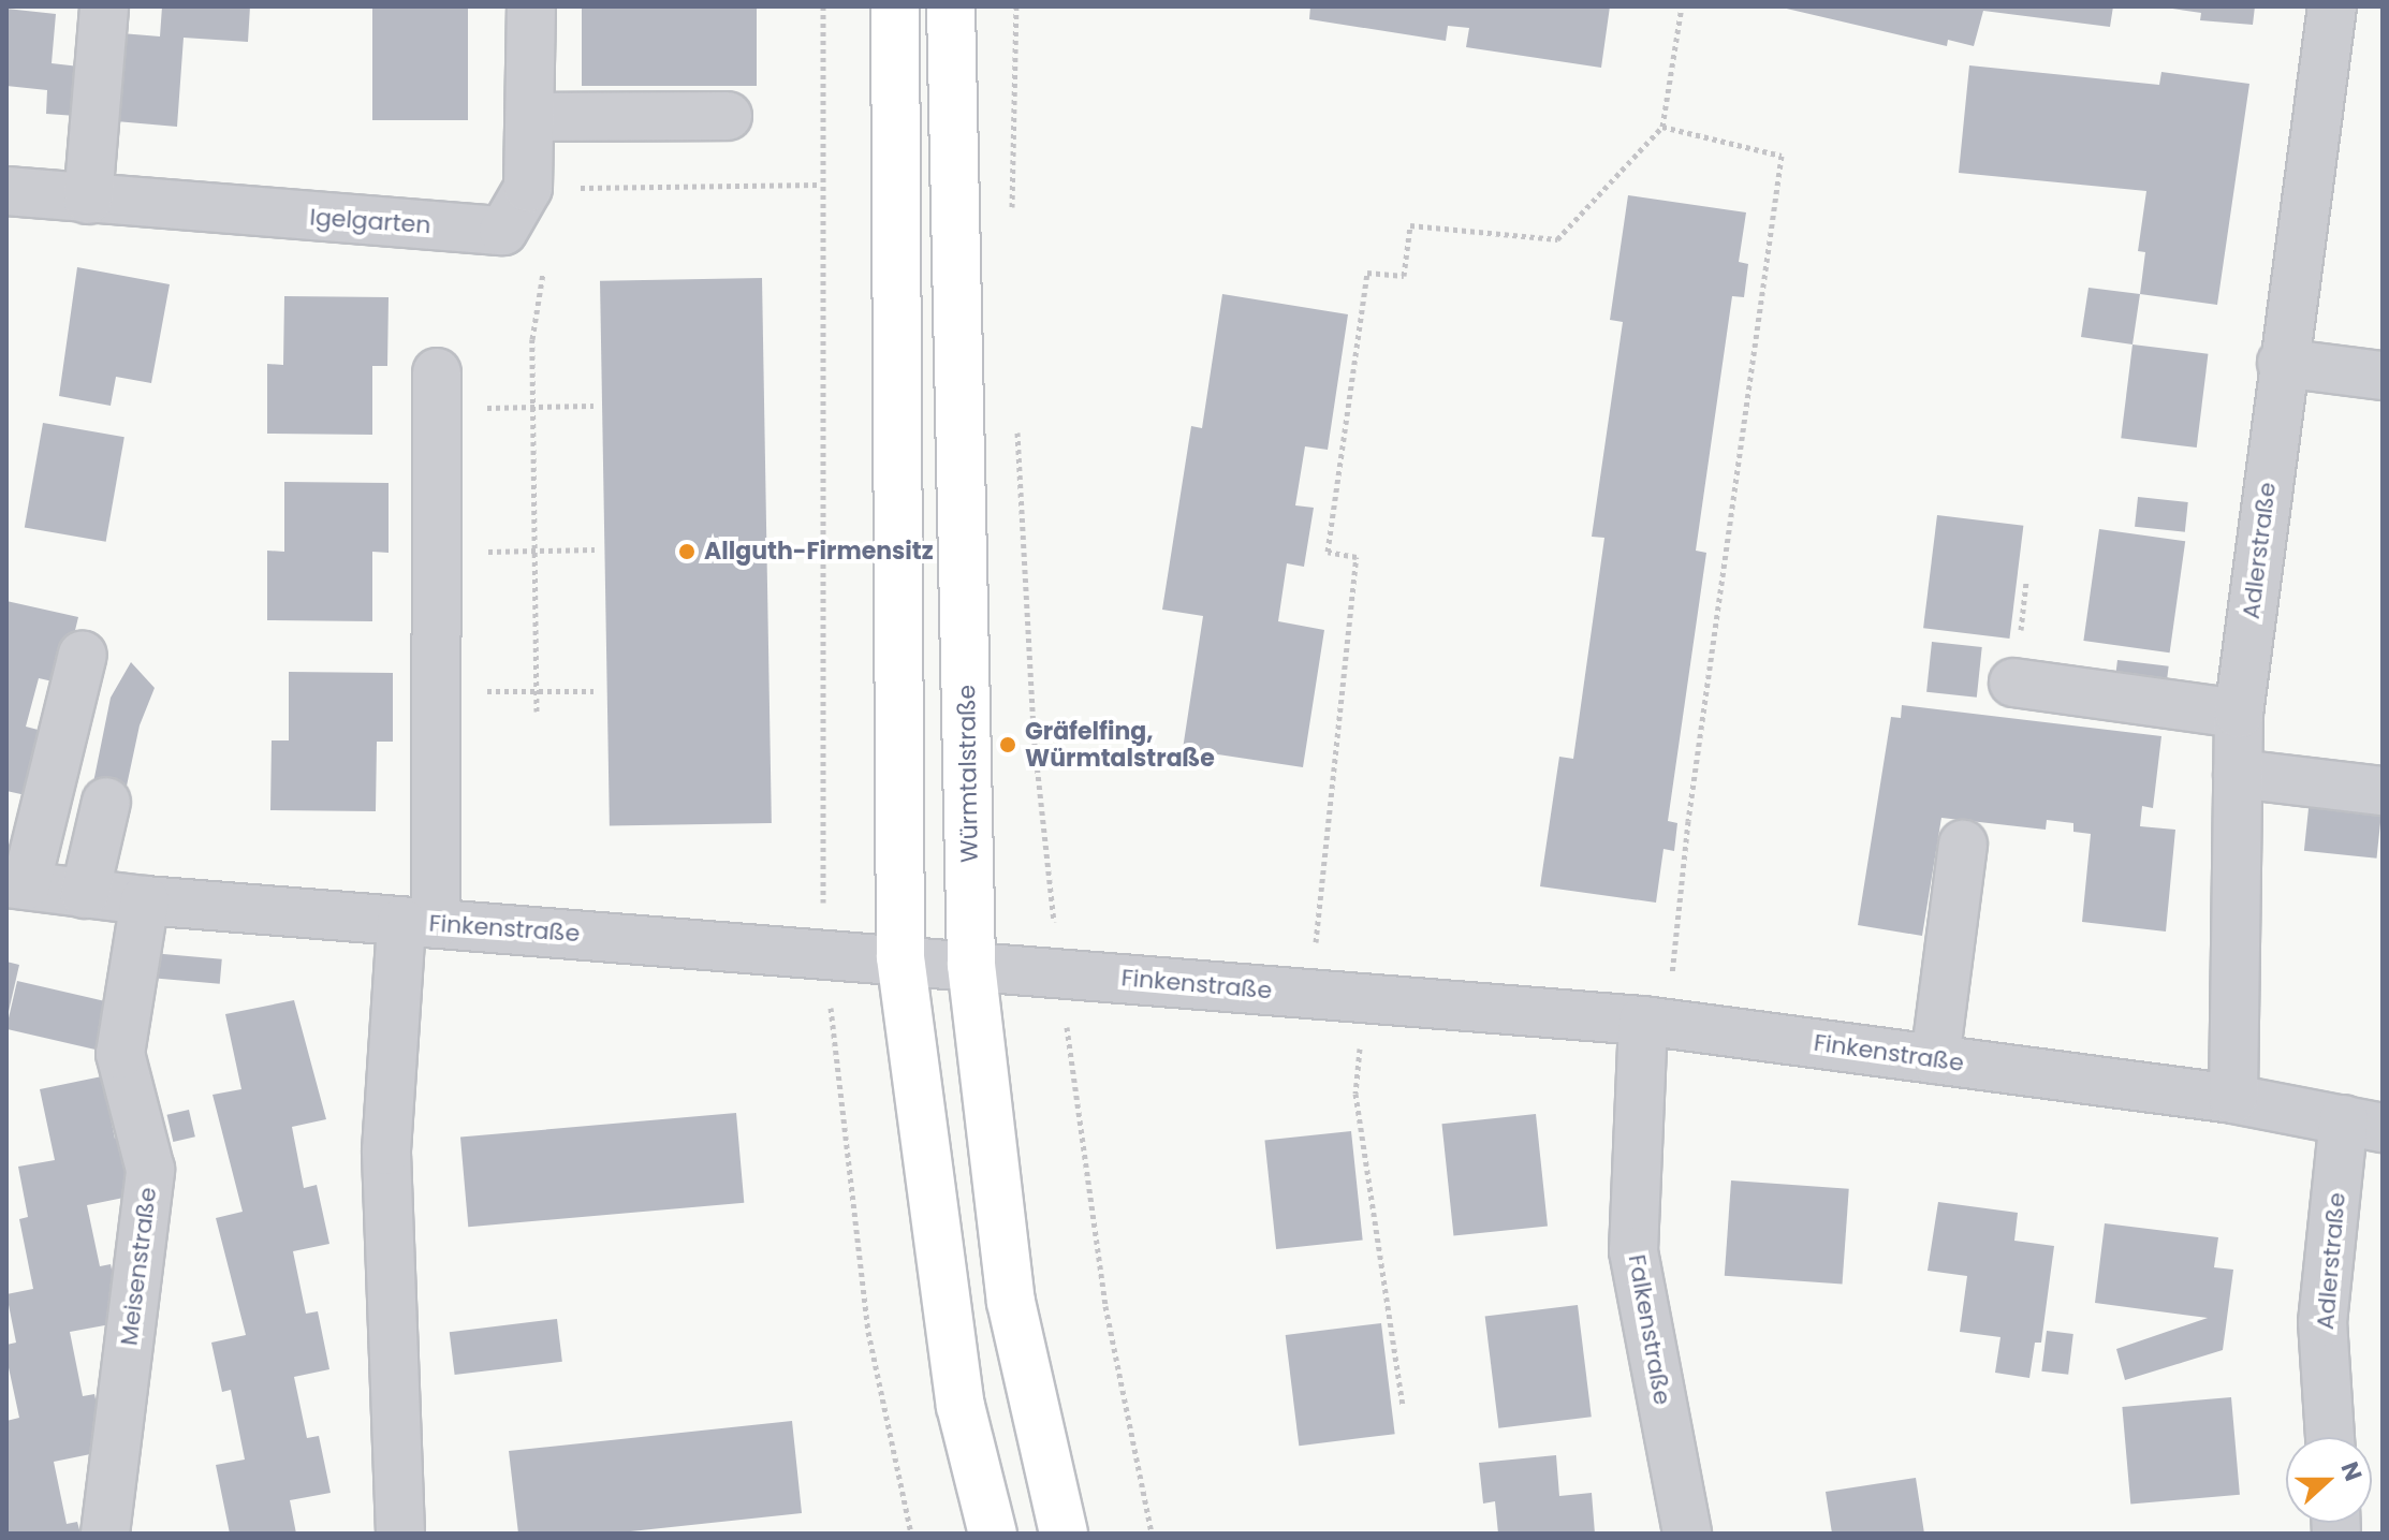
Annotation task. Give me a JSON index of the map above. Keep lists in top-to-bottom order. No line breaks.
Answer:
{"streets":{"main road":["Würmtalstraße"],"street":["Igelgarten","Adlerstraße","Finkenstraße","Meisenstraße","Falkenstraße"]},"crossings":[["Adlerstraße","Finkenstraße"],["Würmtalstraße","Finkenstraße"],["Finkenstraße","Meisenstraße"],["Finkenstraße","Falkenstraße"]],"places":["Allguth-Firmensitz","Gräfelfing, Würmtalstraße"],"north":"right"}
